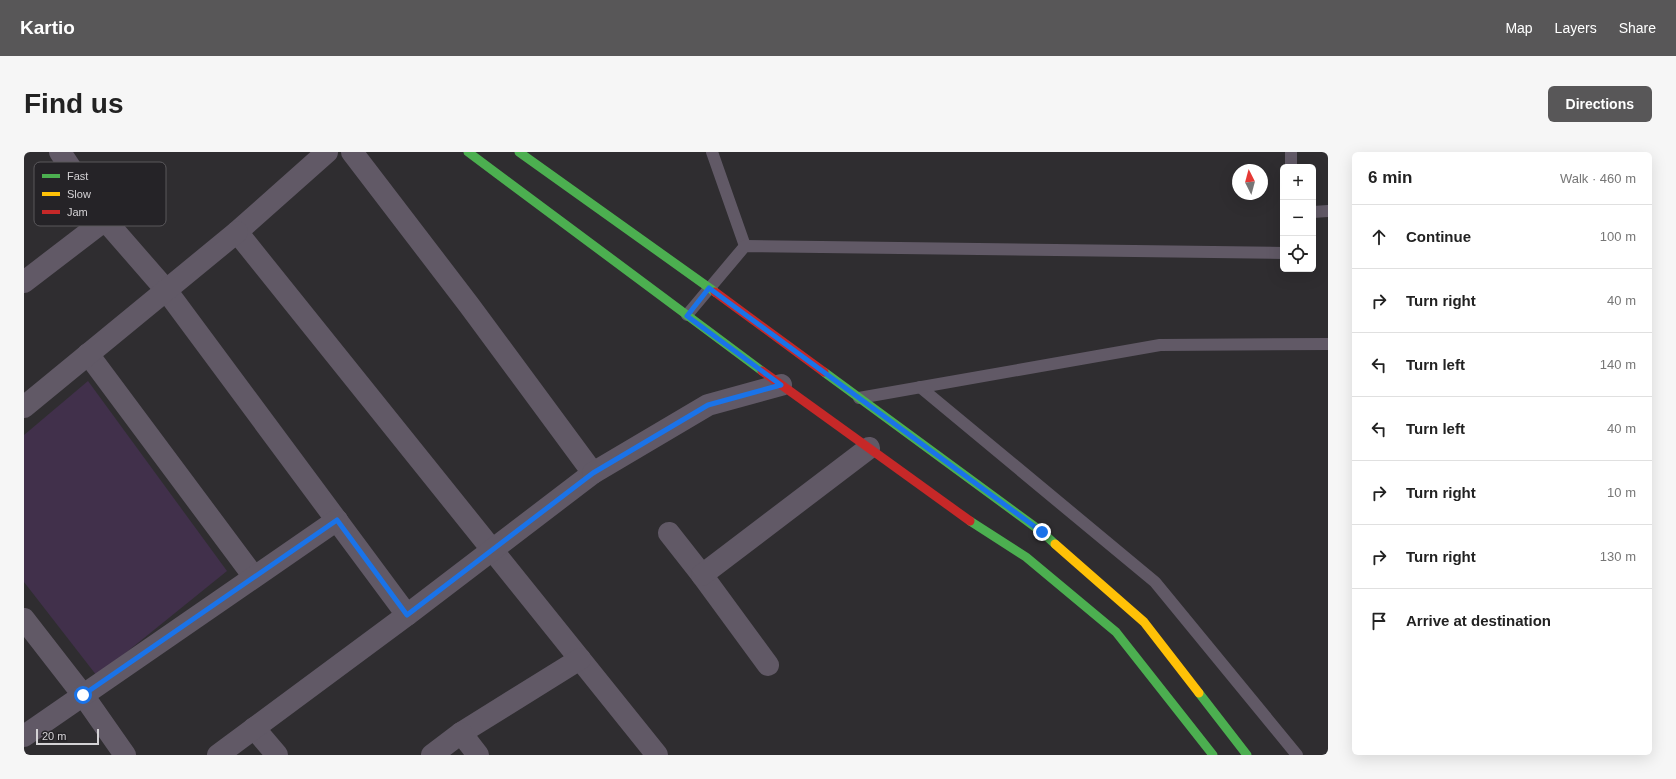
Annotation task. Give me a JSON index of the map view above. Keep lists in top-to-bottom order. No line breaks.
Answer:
{"legend":["Fast","Slow","Jam"],"scale_bar":"20 m","north":"top","page":{"header":"Kartio","nav":["Map","Layers","Share"],"buttons":"Directions","title":"Find us","heading":["6 min","Walk · 460 m"],"map_buttons":["+","−"],"list":[["Continue","100 m"],["Turn right","40 m"],["Turn left","140 m"],["Turn left","40 m"],["Turn right","10 m"],["Turn right","130 m"],"Arrive at destination"],"scale":"20 m"}}
